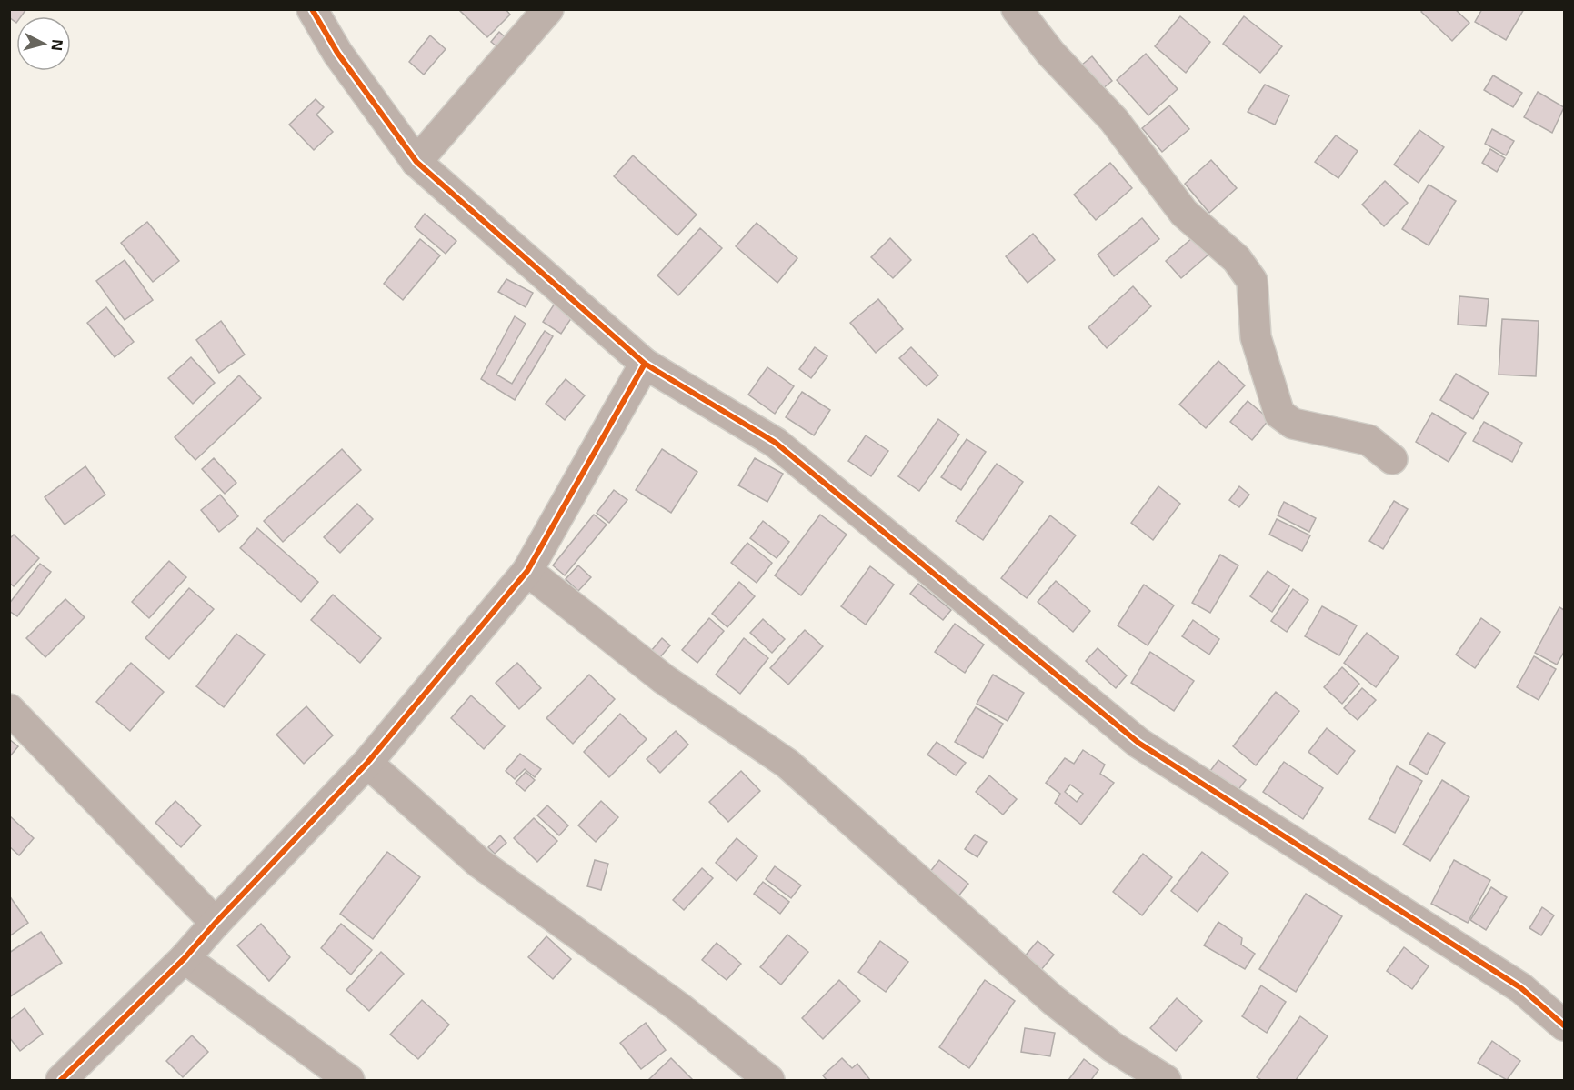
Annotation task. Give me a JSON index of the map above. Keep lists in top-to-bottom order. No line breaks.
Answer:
{"north":"right"}
